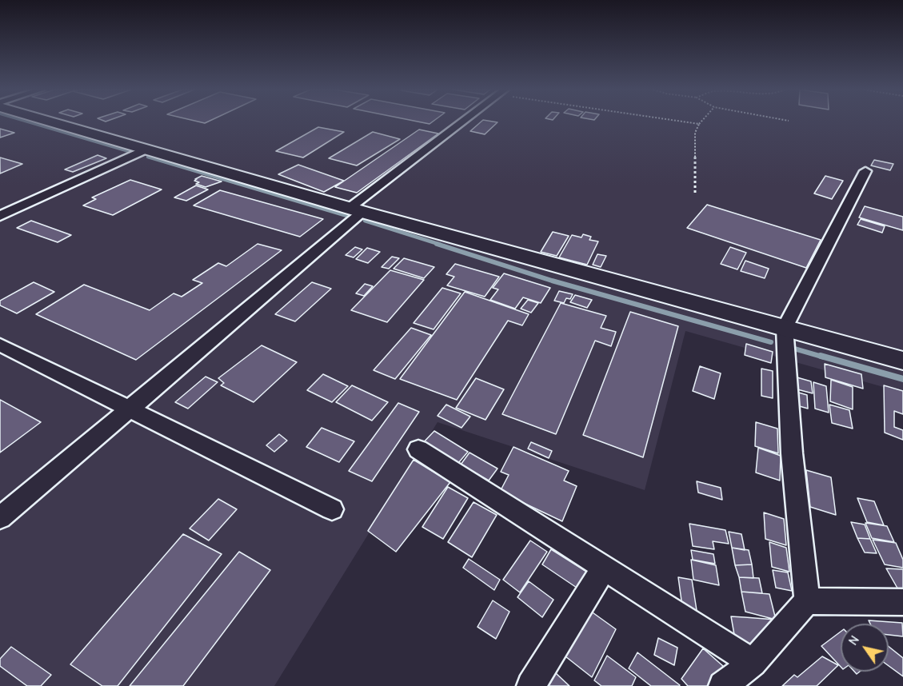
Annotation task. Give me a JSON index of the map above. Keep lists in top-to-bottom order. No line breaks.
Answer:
{"north":"top left"}
